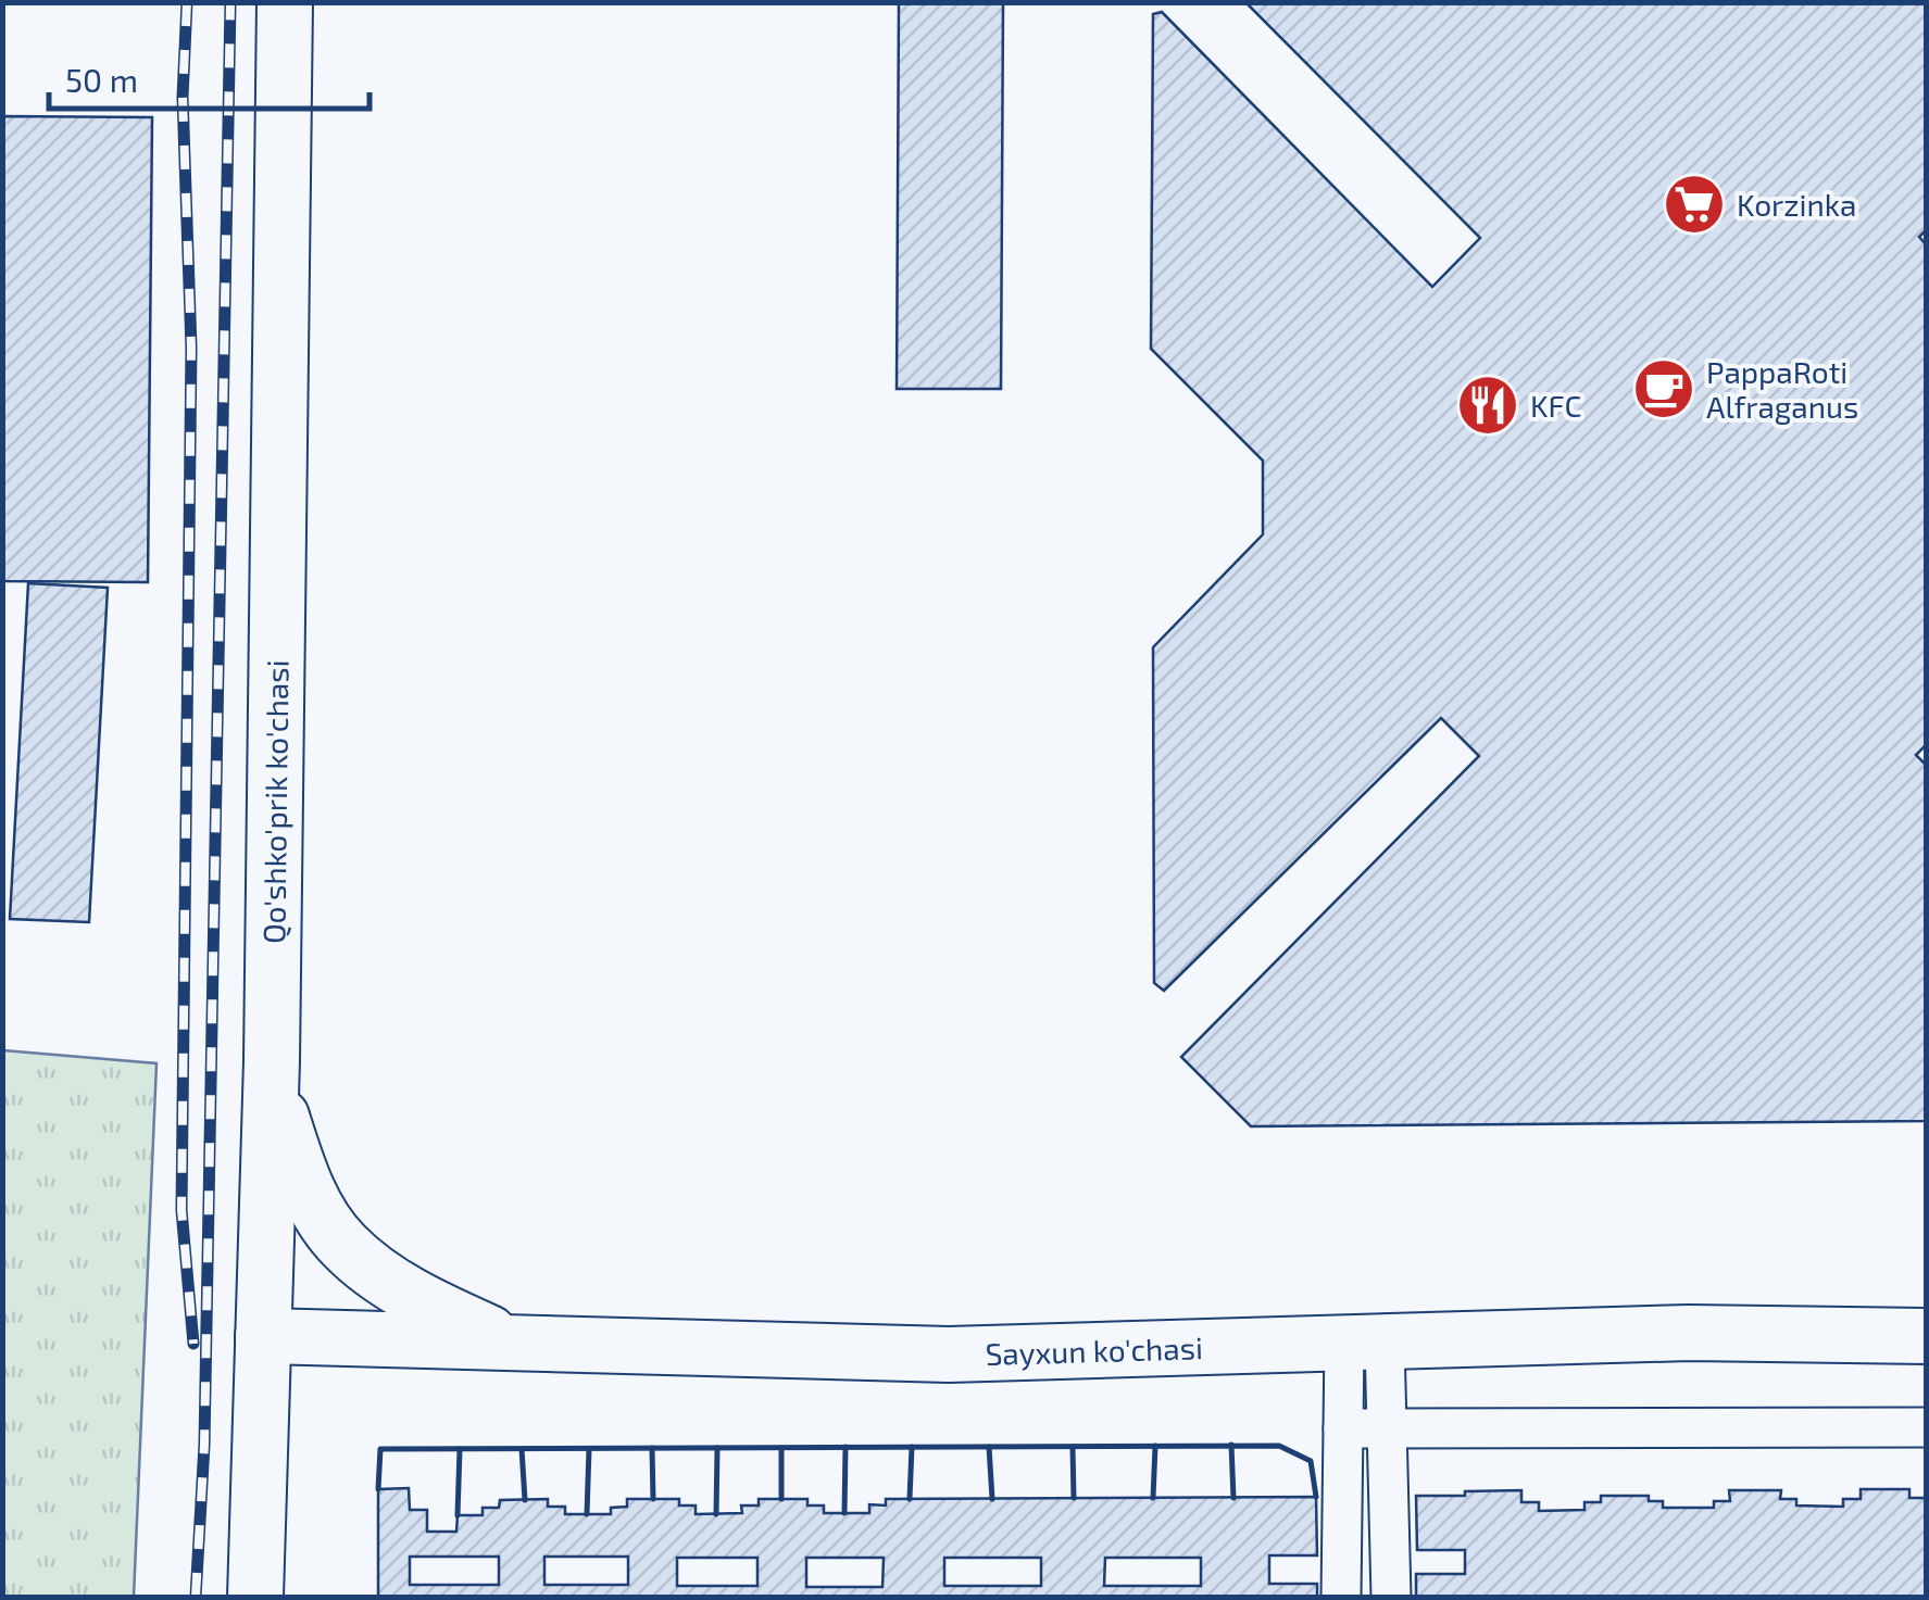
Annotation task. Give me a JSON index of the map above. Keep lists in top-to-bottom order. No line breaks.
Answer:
{"streets":{"street":["Qo'shko'prik ko'chasi","Sayxun ko'chasi"]},"crossings":[["Qo'shko'prik ko'chasi","Sayxun ko'chasi"]],"places":{"supermarket":["Korzinka"],"cafe":["PappaRoti Alfraganus"],"restaurant":["KFC"]},"scale_bar":"50 m"}
